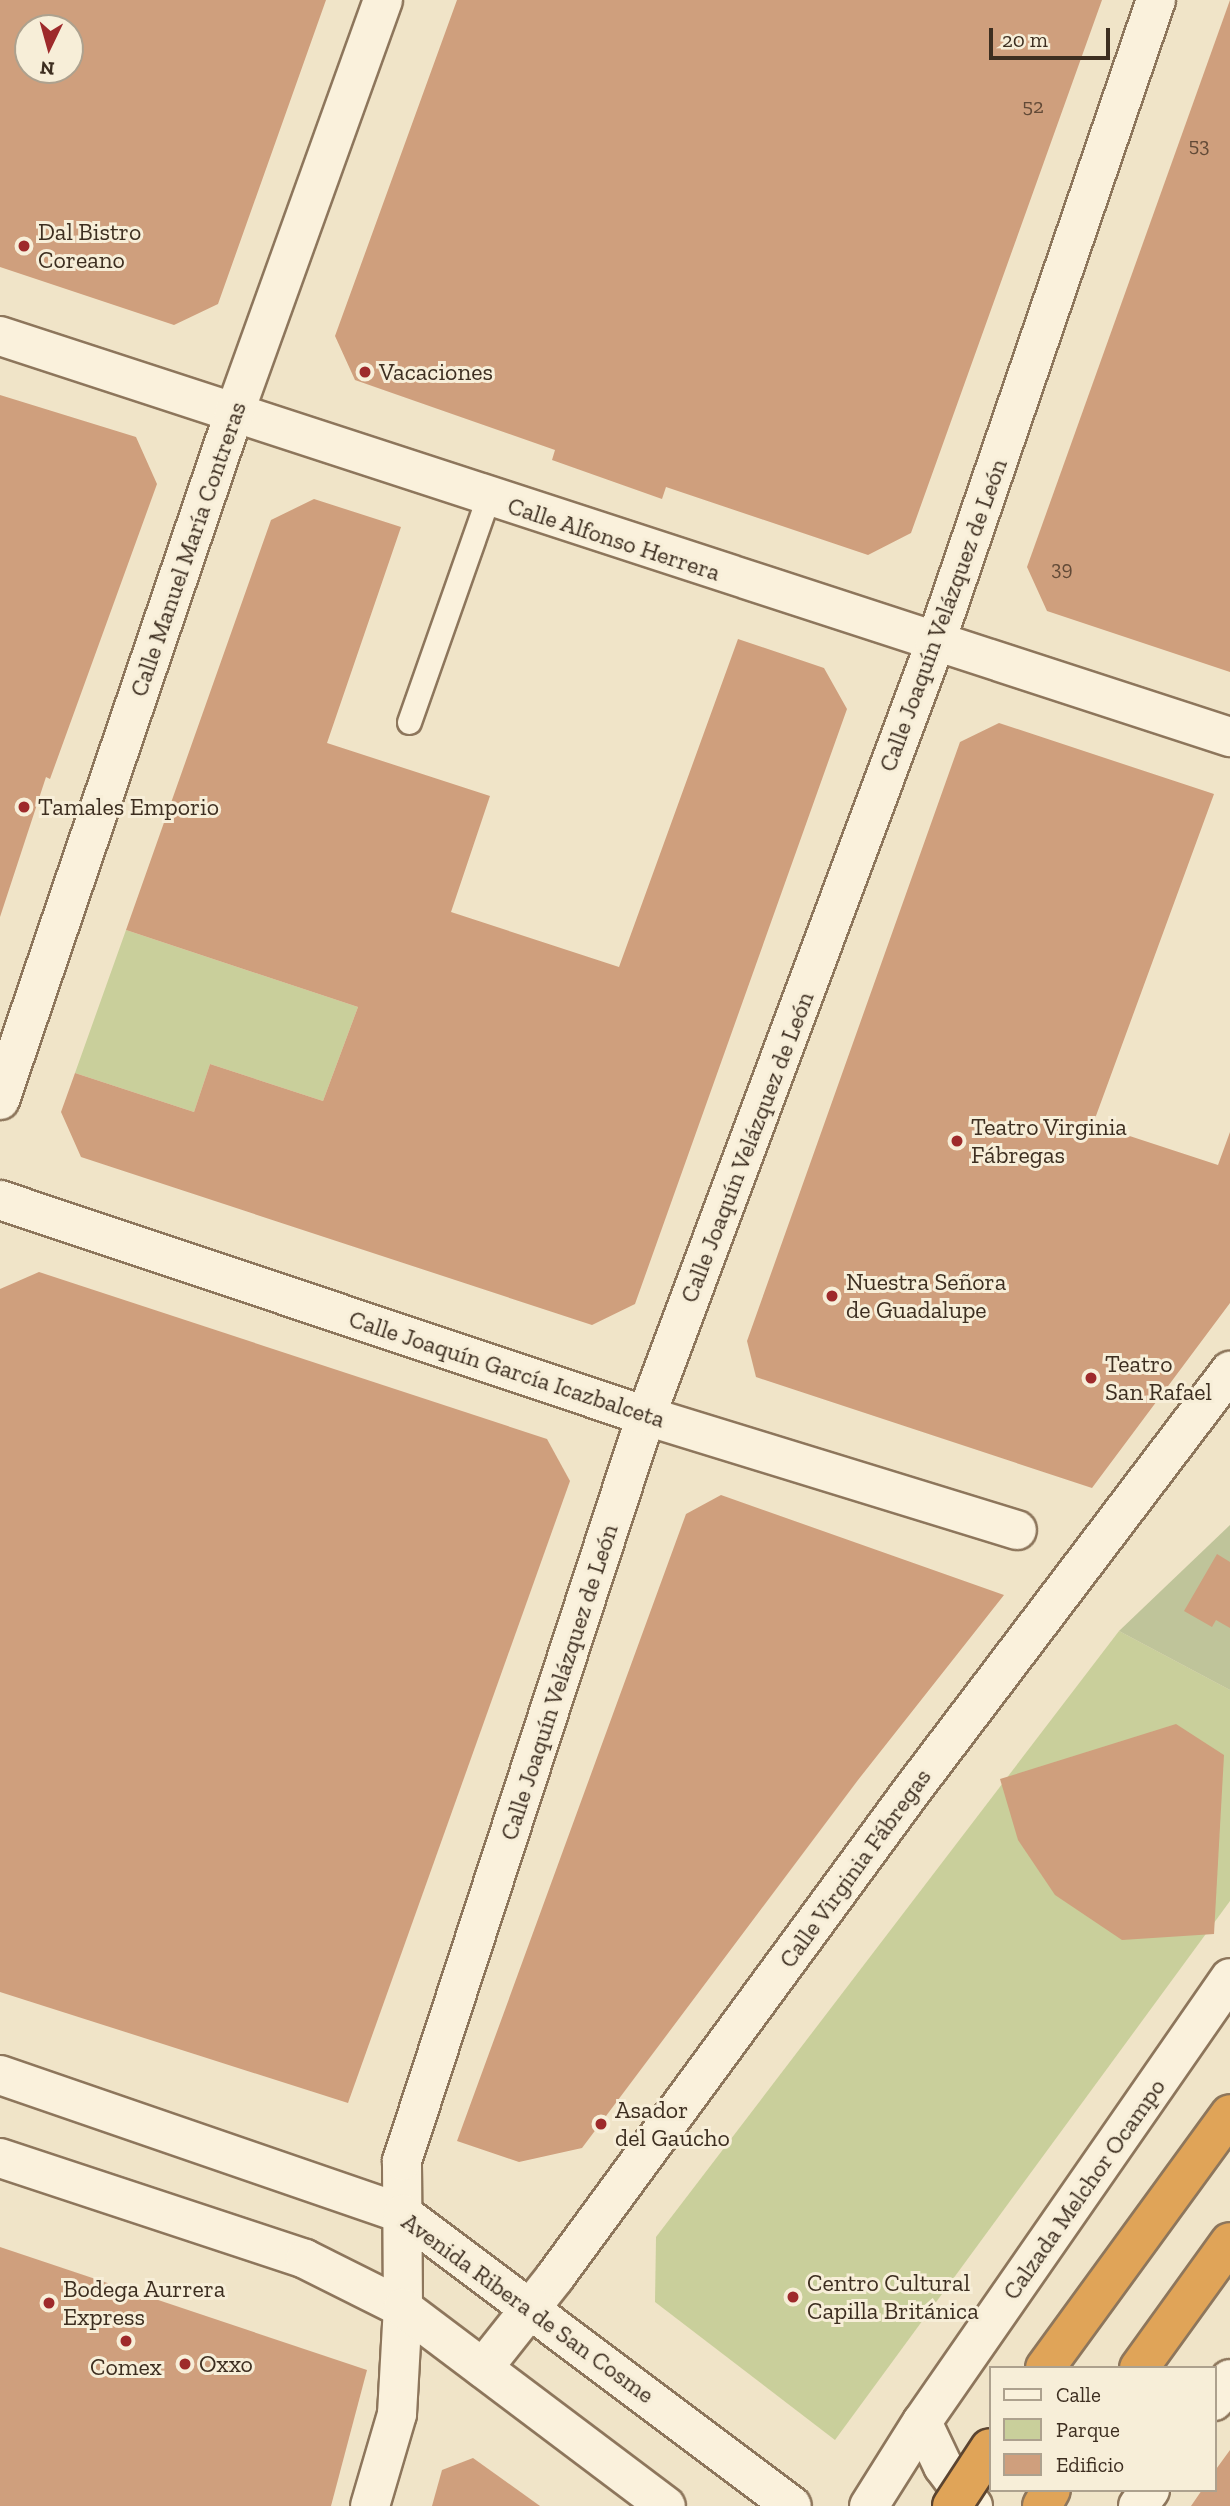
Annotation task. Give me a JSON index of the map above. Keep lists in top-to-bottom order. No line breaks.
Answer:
{"streets":{"street":["Calle Alfonso Herrera","Calle Manuel María Contreras","Calle Joaquín Velázquez de León","Calle Joaquín García Icazbalceta","Calle Virginia Fábregas","Calzada Melchor Ocampo","Avenida Ribera de San Cosme"]},"crossings":[["Calle Alfonso Herrera","Calle Manuel María Contreras"],["Calle Alfonso Herrera","Calle Joaquín Velázquez de León"],["Calle Joaquín Velázquez de León","Calle Joaquín García Icazbalceta"],["Calle Joaquín Velázquez de León","Avenida Ribera de San Cosme"],["Calle Virginia Fábregas","Avenida Ribera de San Cosme"]],"places":["Dal Bistro Coreano","Vacaciones","Tamales Emporio","Teatro Virginia Fábregas","Nuestra Señora de Guadalupe","Teatro San Rafael","Asador del Gaucho","Centro Cultural Capilla Británica","Bodega Aurrera Express","Comex","Oxxo"],"house_numbers":["52","53","39"],"legend":["Calle","Parque","Edificio"],"scale_bar":"20 m","north":"bottom"}
